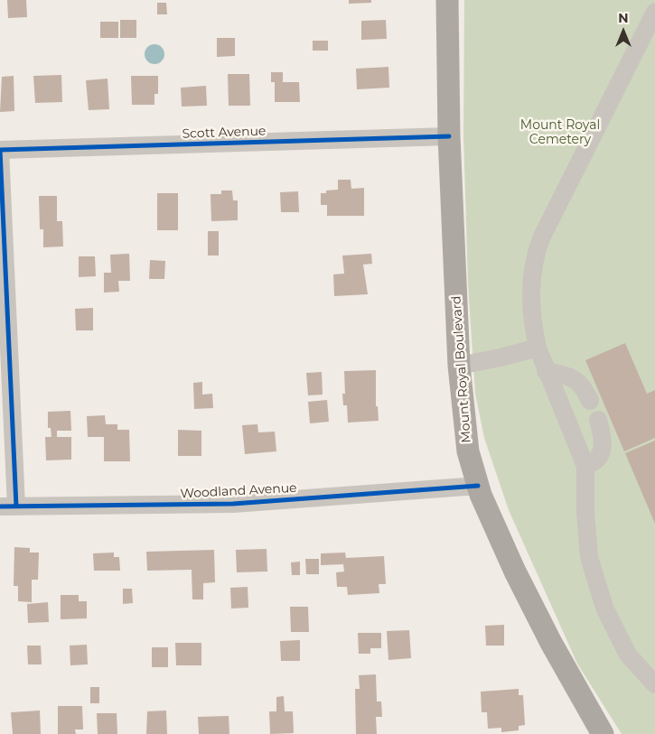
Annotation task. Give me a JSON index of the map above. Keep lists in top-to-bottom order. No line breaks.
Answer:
{"streets":{"main road":["Mount Royal Boulevard"],"street":["Scott Avenue","Woodland Avenue"]},"crossings":[["Scott Avenue","Mount Royal Boulevard"],["Mount Royal Boulevard","Woodland Avenue"]],"parks":["Mount Royal Cemetery"],"north":"top"}
